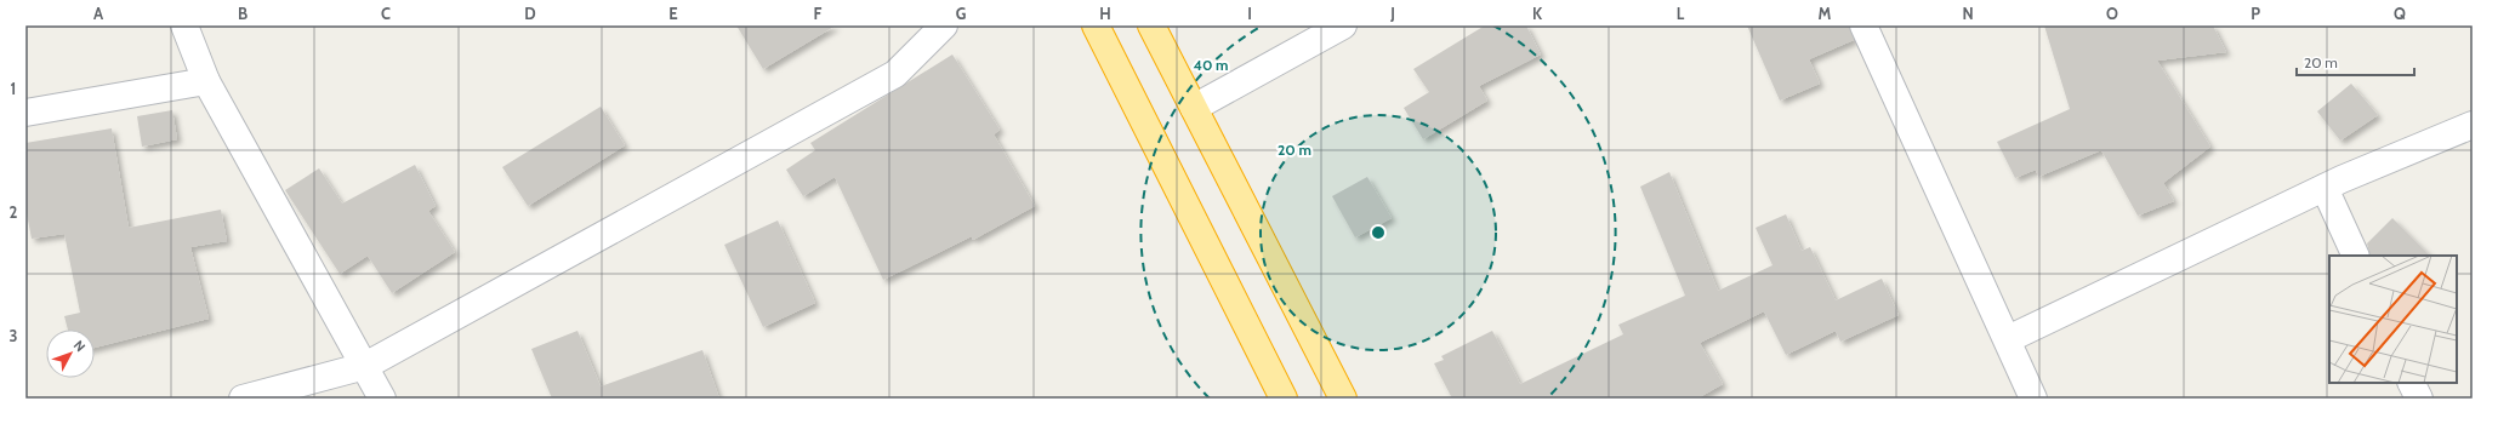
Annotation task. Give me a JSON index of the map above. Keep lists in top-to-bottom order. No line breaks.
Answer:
{"scale_bar":"20 m","north":"top right","grid":{"columns":["A","B","C","D","E","F","G","H","I","J","K","L","M","N","O","P","Q"],"rows":["1","2","3"]},"rings":["40 m","20 m"]}
